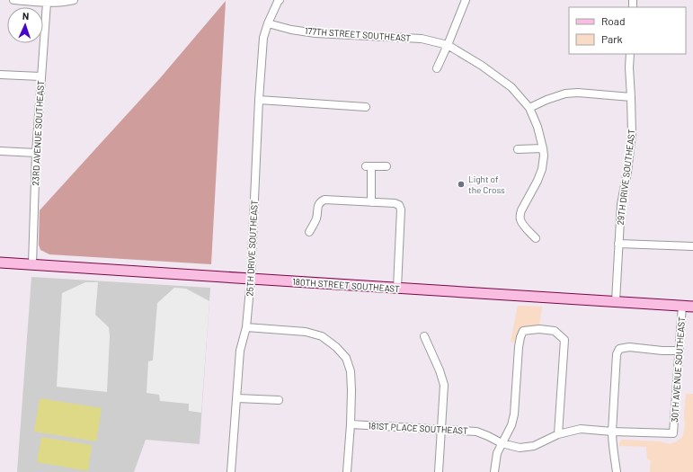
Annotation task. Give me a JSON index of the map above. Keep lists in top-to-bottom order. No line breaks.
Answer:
{"streets":{"street":["177TH STREET SOUTHEAST","23RD AVENUE SOUTHEAST","29TH DRIVE SOUTHEAST","25TH DRIVE SOUTHEAST","180TH STREET SOUTHEAST","30TH AVENUE SOUTHEAST","181ST PLACE SOUTHEAST"]},"crossings":[["177TH STREET SOUTHEAST","25TH DRIVE SOUTHEAST"],["23RD AVENUE SOUTHEAST","180TH STREET SOUTHEAST"],["29TH DRIVE SOUTHEAST","180TH STREET SOUTHEAST"],["25TH DRIVE SOUTHEAST","180TH STREET SOUTHEAST"],["180TH STREET SOUTHEAST","30TH AVENUE SOUTHEAST"],["30TH AVENUE SOUTHEAST","181ST PLACE SOUTHEAST"]],"places":["Light of the Cross"],"legend":["Road","Park"],"north":"top"}
